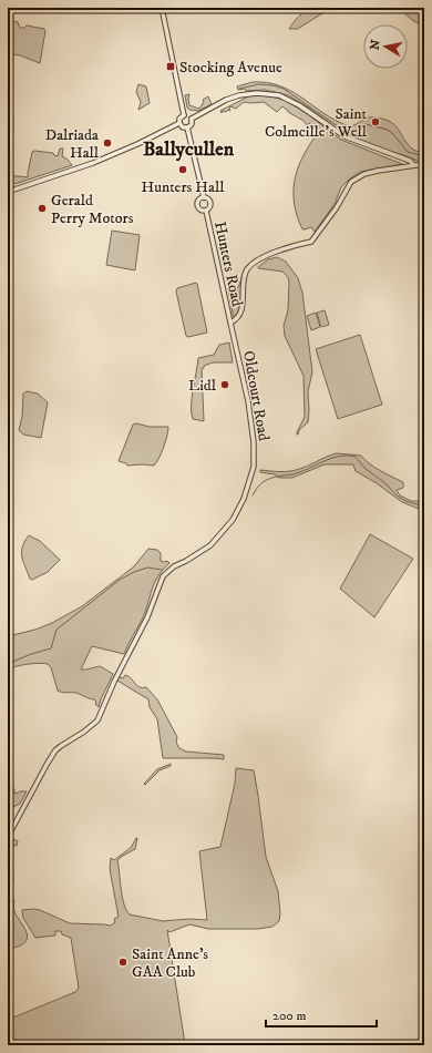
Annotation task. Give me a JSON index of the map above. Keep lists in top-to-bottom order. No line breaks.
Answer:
{"streets":{"street":["Hunters Road","Oldcourt Road"]},"crossings":[["Hunters Road","Oldcourt Road"]],"districts":["Ballycullen"],"places":{"transit":["Stocking Avenue"],"other":["Saint Colmcille's Well","Dalriada Hall","Hunters Hall","Gerald Perry Motors","Lidl","Saint Anne's GAA Club"]},"scale_bar":"200 m","north":"left"}
